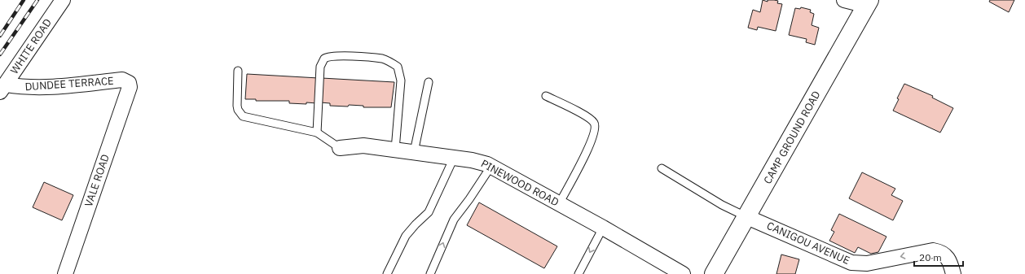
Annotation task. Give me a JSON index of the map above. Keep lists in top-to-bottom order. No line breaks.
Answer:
{"streets":{"main road":["CAMP GROUND ROAD"],"street":["WHITE ROAD","DUNDEE TERRACE","VALE ROAD","PINEWOOD ROAD","CANIGOU AVENUE"]},"crossings":[["WHITE ROAD","DUNDEE TERRACE"],["DUNDEE TERRACE","VALE ROAD"],["CAMP GROUND ROAD","CANIGOU AVENUE"]],"one_way":["CANIGOU AVENUE"],"scale_bar":"20 m"}
